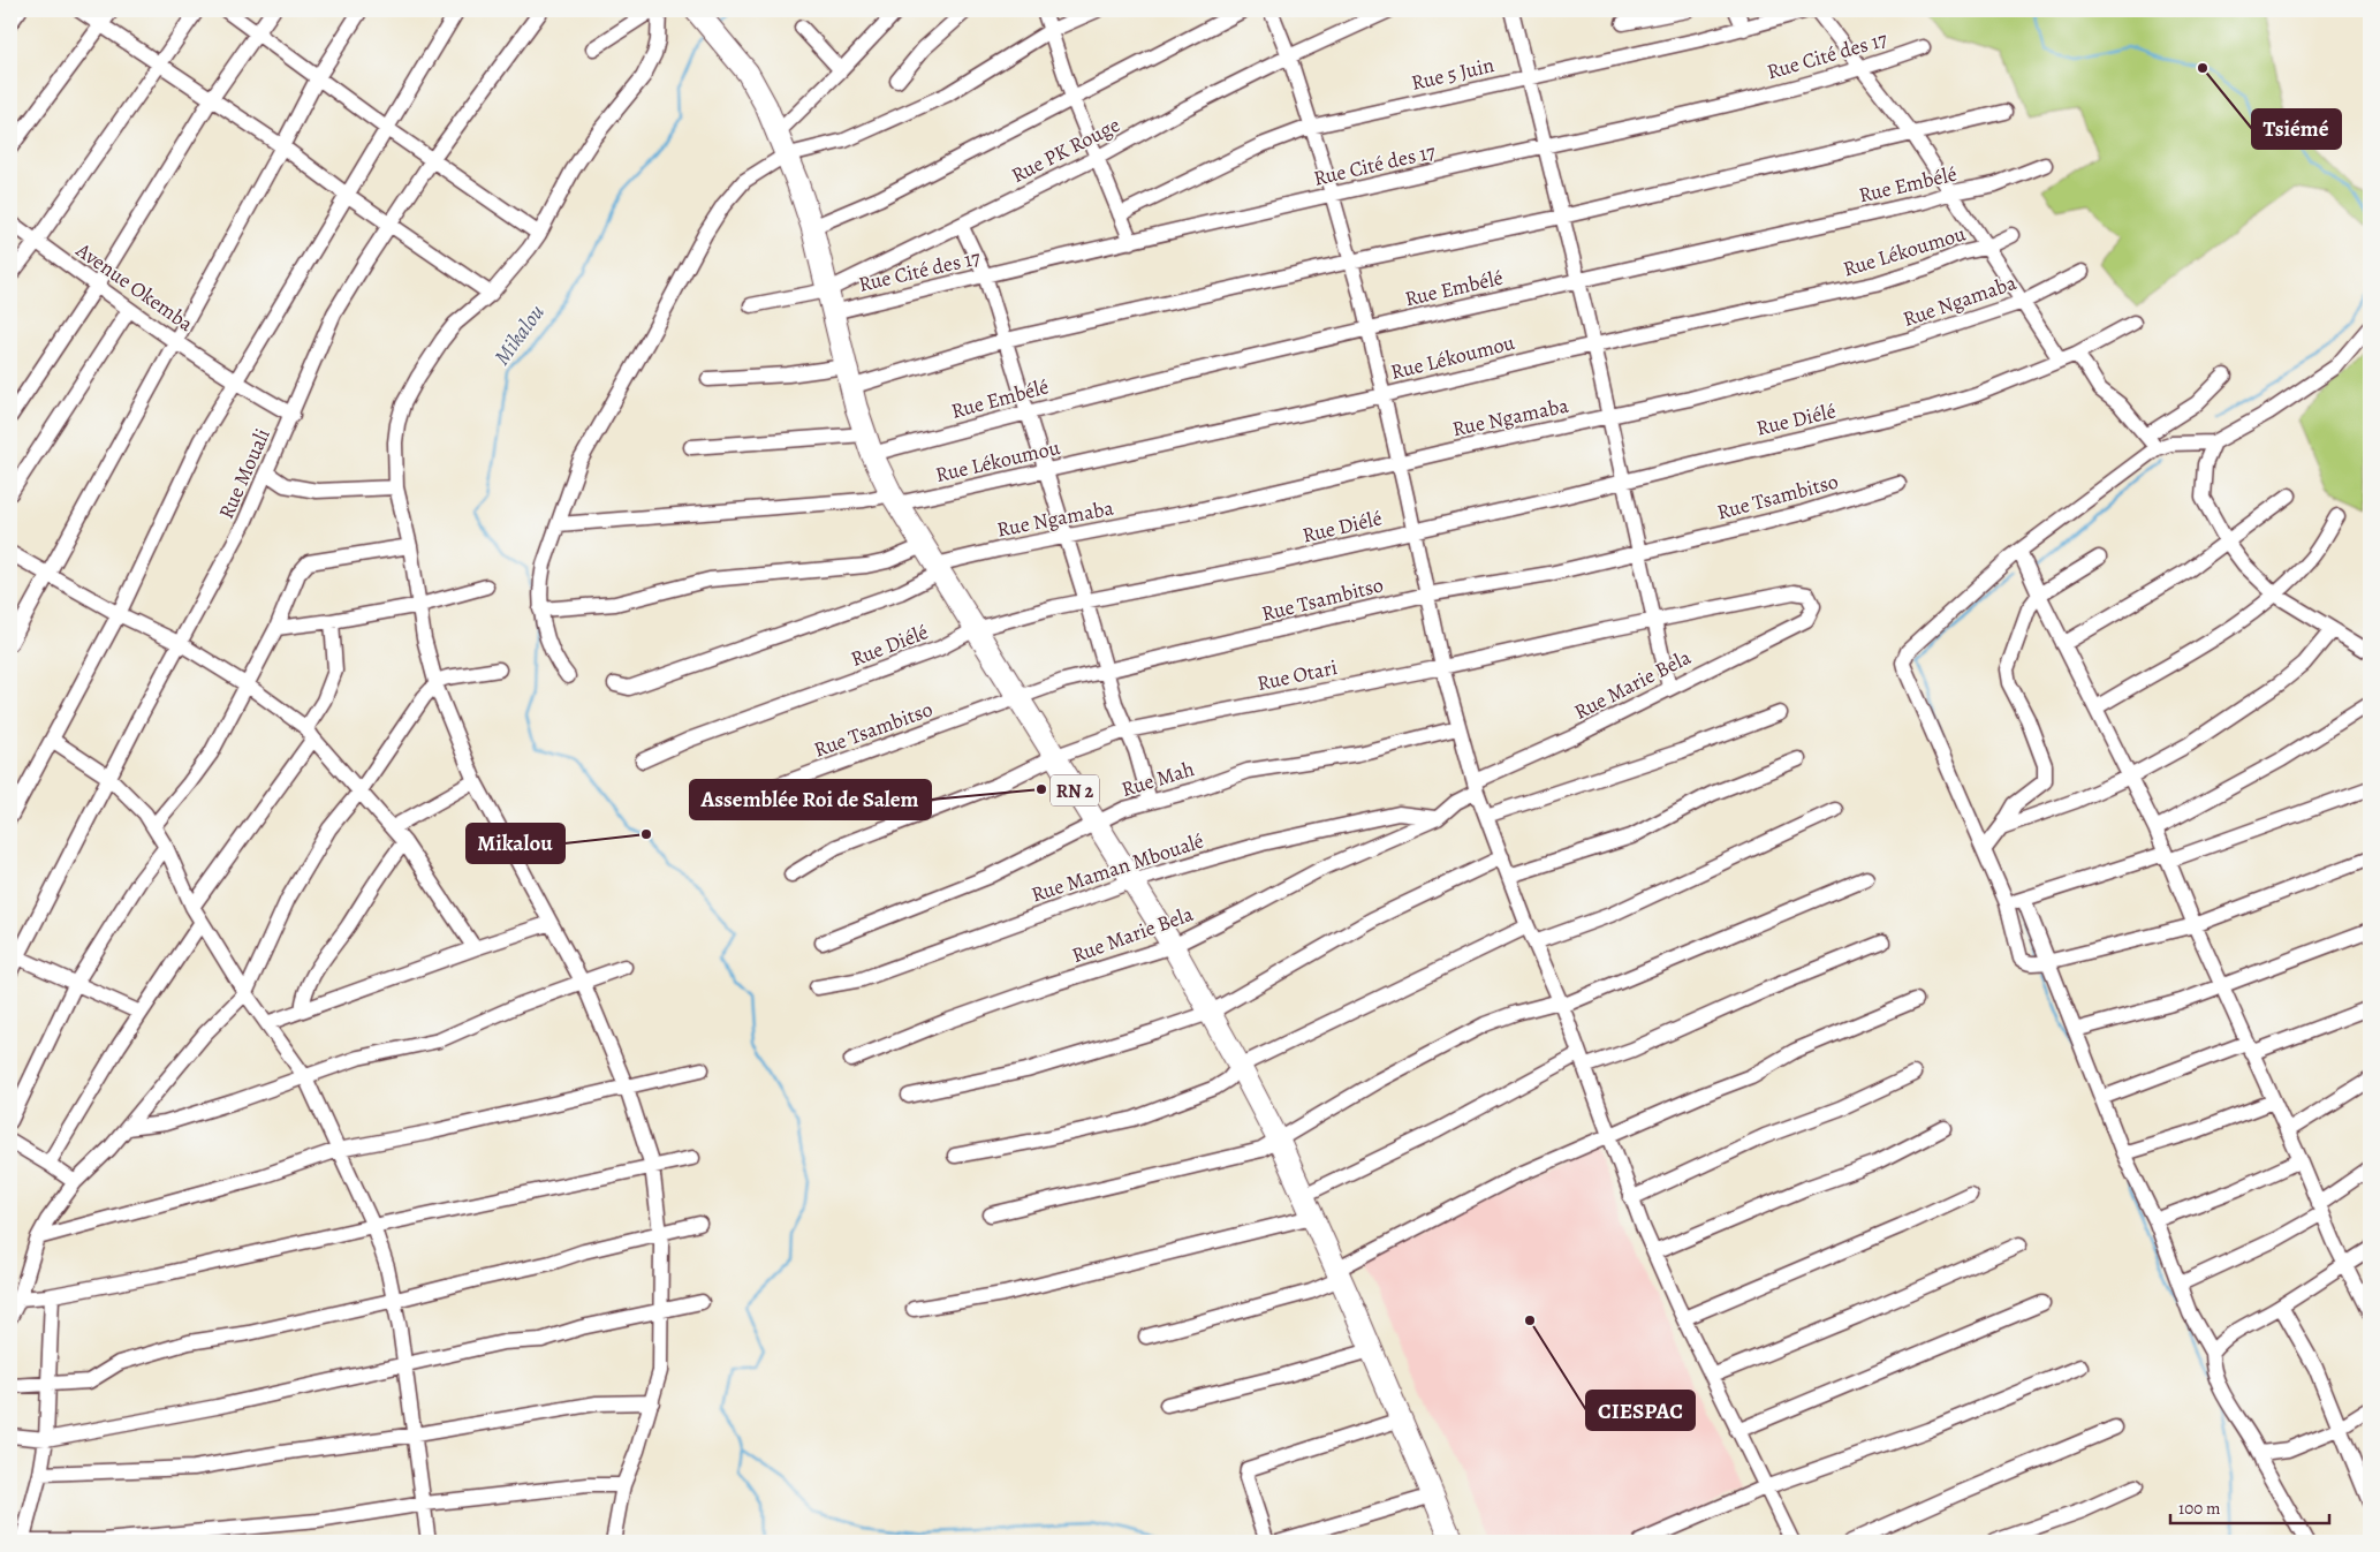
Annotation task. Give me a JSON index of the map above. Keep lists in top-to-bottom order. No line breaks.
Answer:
{"streets":{"highway":["RN 2"],"street":["Rue Cité des 17","Rue 5 Juin","Rue PK Rouge","Rue Embélé","Rue Lékoumou","Avenue Okemba","Rue Ngamaba","Rue Diélé","Rue Mouali","Rue Tsambitso","Rue Otari","Rue Marie Bela","Rue Mah","Rue Maman Mboualé"]},"crossings":[["Rue Cité des 17","RN 2"],["Rue PK Rouge","RN 2"],["Rue Embélé","RN 2"],["Rue Lékoumou","RN 2"],["Avenue Okemba","Rue Mouali"],["Rue Ngamaba","RN 2"],["Rue Diélé","RN 2"],["Rue Tsambitso","RN 2"],["Rue Otari","Rue Marie Bela"],["Rue Otari","RN 2"],["Rue Marie Bela","RN 2"],["Rue Marie Bela","Rue Maman Mboualé"],["Rue Mah","RN 2"],["RN 2","Rue Maman Mboualé"]],"water":["Mikalou"],"places":["Tsiémé","Assemblée Roi de Salem","Mikalou","CIESPAC"],"scale_bar":"100 m"}
